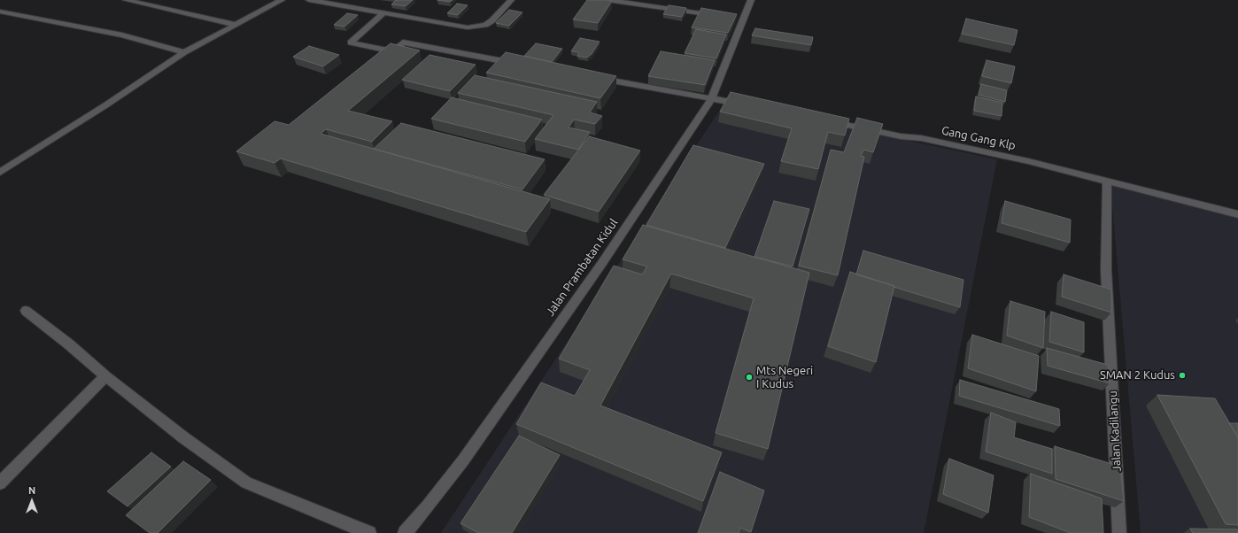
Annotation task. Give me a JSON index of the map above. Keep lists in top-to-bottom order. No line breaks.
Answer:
{"streets":{"street":["Gang Gang Klp","Jalan Prambatan Kidul","Jalan Kadilangu"]},"crossings":[["Gang Gang Klp","Jalan Kadilangu"]],"places":["SMAN 2 Kudus","Mts Negeri I Kudus"],"north":"top"}
